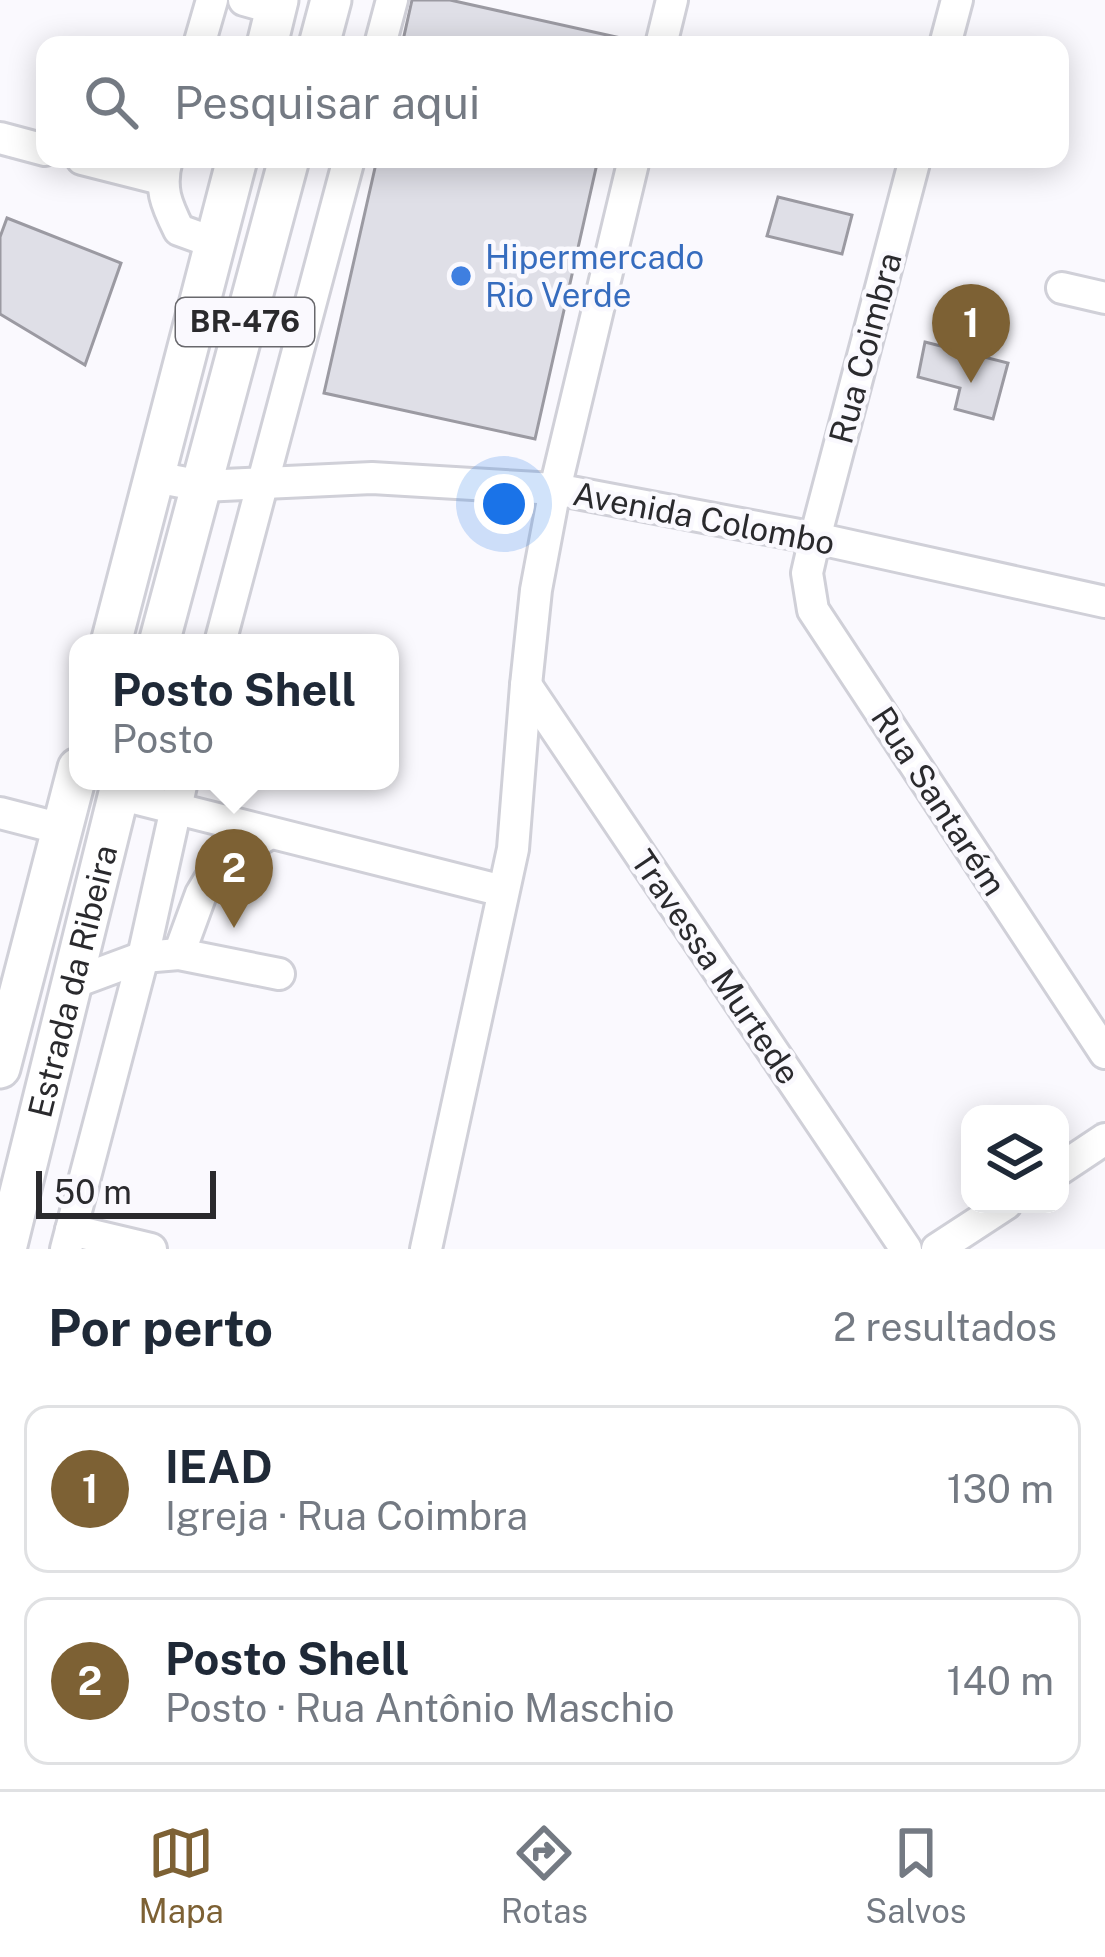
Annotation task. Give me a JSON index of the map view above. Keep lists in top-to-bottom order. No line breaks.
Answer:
{"streets":{"main road":["BR-476","Estrada da Ribeira"],"street":["Rua Coimbra","Avenida Colombo","Rua Santarém","Travessa Murtede"]},"crossings":[["BR-476","Avenida Colombo"],["Rua Coimbra","Avenida Colombo"],["Rua Coimbra","Rua Santarém"],["Avenida Colombo","Rua Santarém"]],"places":["Hipermercado Rio Verde"],"scale_bar":"50 m","page":{"search":"Pesquisar aqui","pins":["1","2"],"popup":["Posto Shell","Posto"],"scale":"50 m","heading":["Por perto","2 resultados"],"list":[{"mark":"1","name":"IEAD","note":"Igreja · Rua Coimbra","value":"130 m"},{"mark":"2","name":"Posto Shell","note":"Posto · Rua Antônio Maschio","value":"140 m"}],"nav":["Mapa","Rotas","Salvos"]}}
